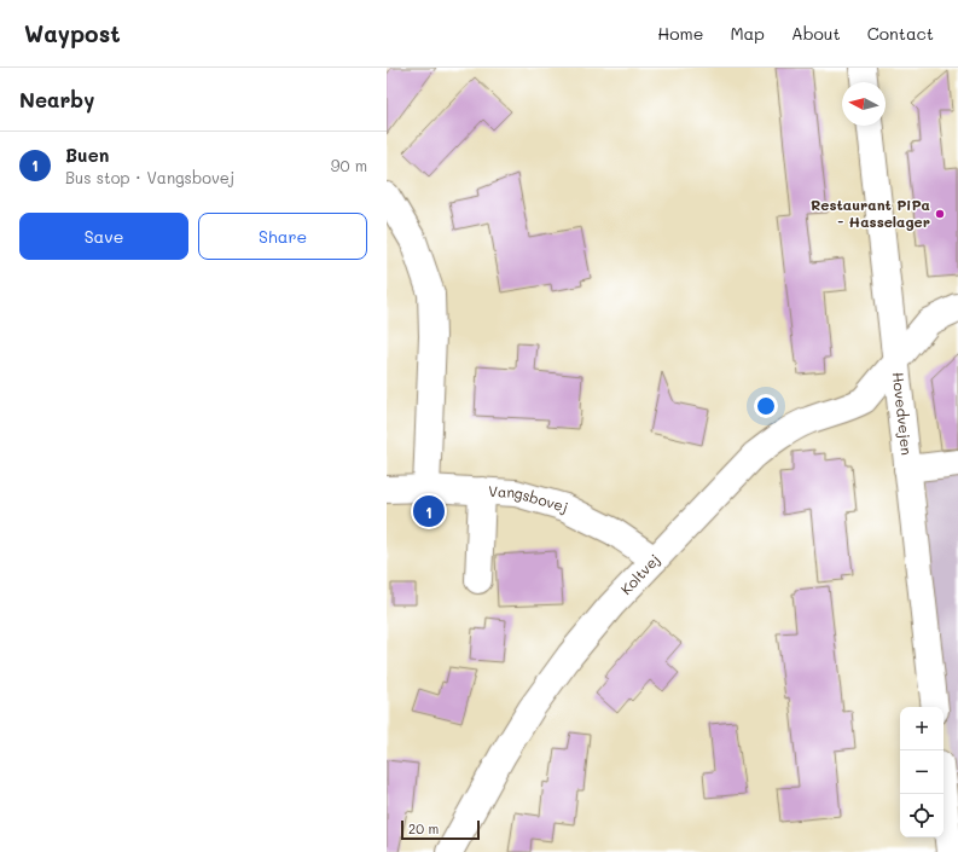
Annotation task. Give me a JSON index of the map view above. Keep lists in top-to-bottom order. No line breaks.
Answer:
{"streets":{"street":["Hovedvejen","Vangsbovej","Koltvej"]},"crossings":[["Hovedvejen","Koltvej"],["Vangsbovej","Koltvej"]],"places":["Restaurant PiPa - Hasselager"],"scale_bar":"20 m","north":"left","page":{"header":"Waypost","nav":["Home","Map","About","Contact"],"heading":"Nearby","list":[{"mark":"1","name":"Buen","note":"Bus stop · Vangsbovej","value":"90 m"}],"buttons":["Save","Share"],"pins":"1","map_buttons":["+","−"],"scale":"20 m"}}
